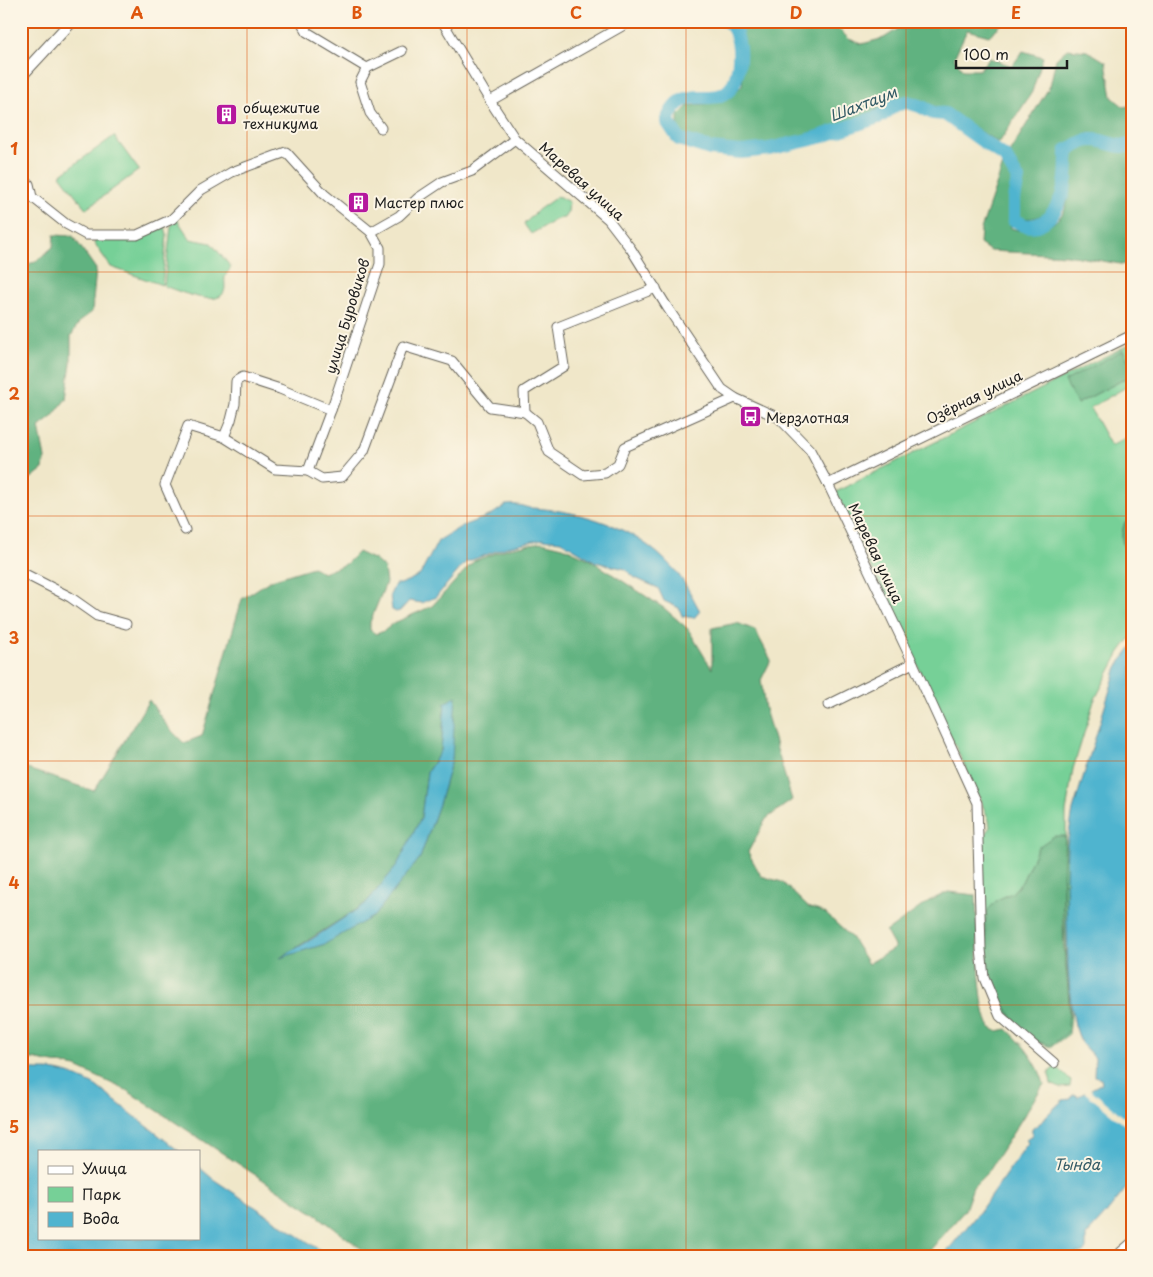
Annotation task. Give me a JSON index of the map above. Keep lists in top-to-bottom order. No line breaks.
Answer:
{"streets":{"street":["Маревая улица","улица Буровиков","Озёрная улица"]},"crossings":[["Маревая улица","Озёрная улица"]],"water":["Шахтаум","Тында"],"places":{"building":["общежитие техникума","Мастер плюс"],"bus stop":["Мерзлотная"]},"legend":["Улица","Парк","Вода"],"scale_bar":"100 m","grid":{"columns":["A","B","C","D","E"],"rows":["1","2","3","4","5"]}}
